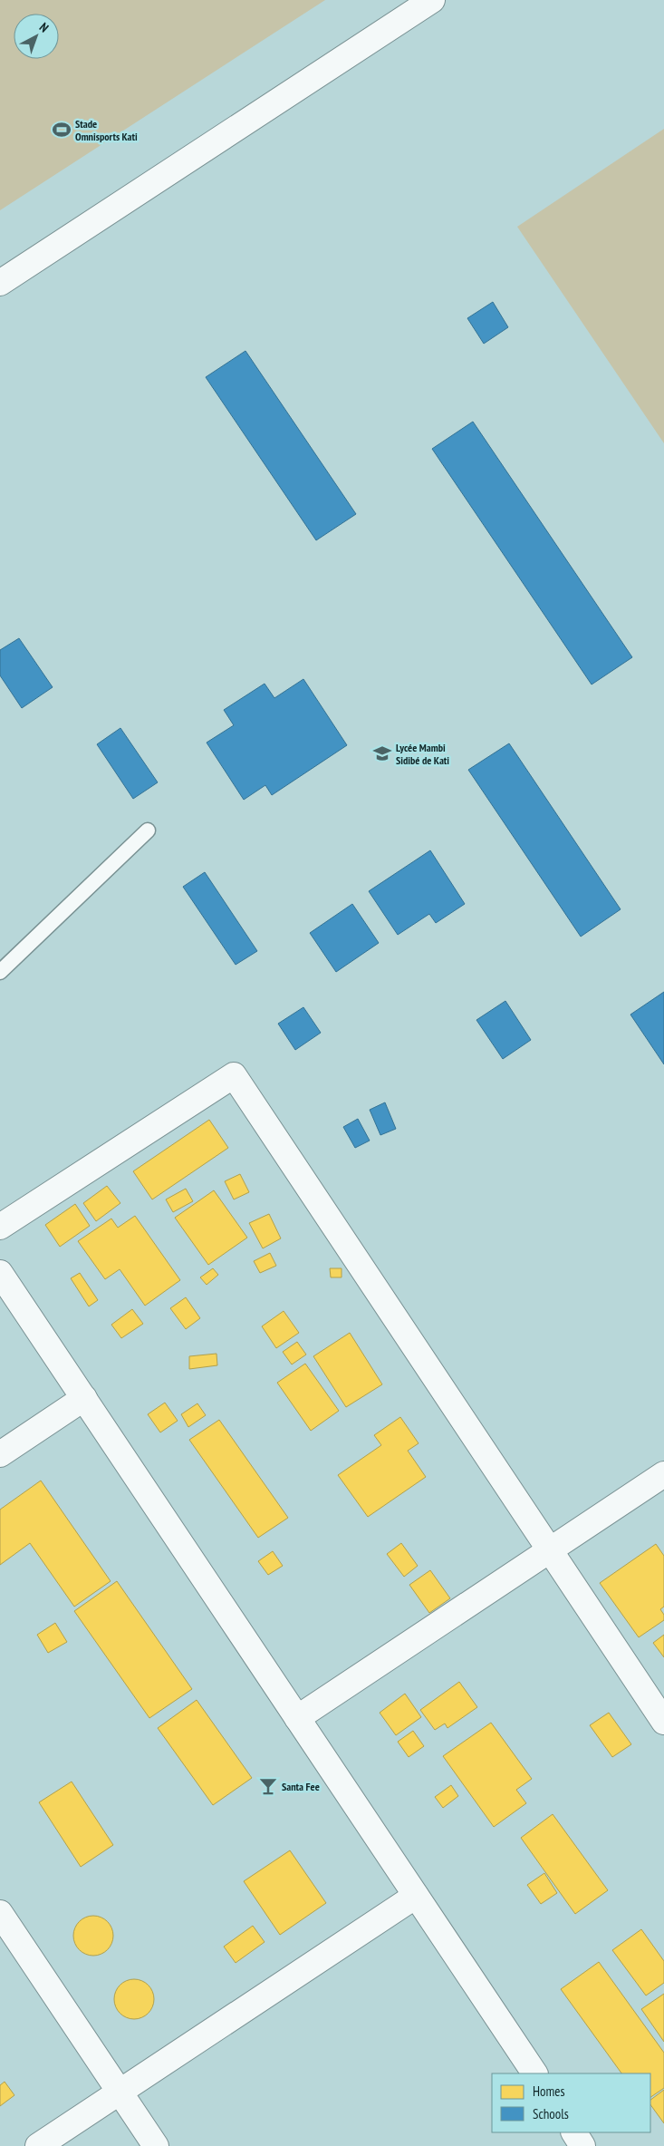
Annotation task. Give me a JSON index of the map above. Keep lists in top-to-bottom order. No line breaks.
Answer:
{"places":{"sports":["Stade Omnisports Kati"],"school or university":["Lycée Mambi Sidibé de Kati"],"bar":["Santa Fee"]},"legend":["Homes","Schools"],"north":"top right"}
